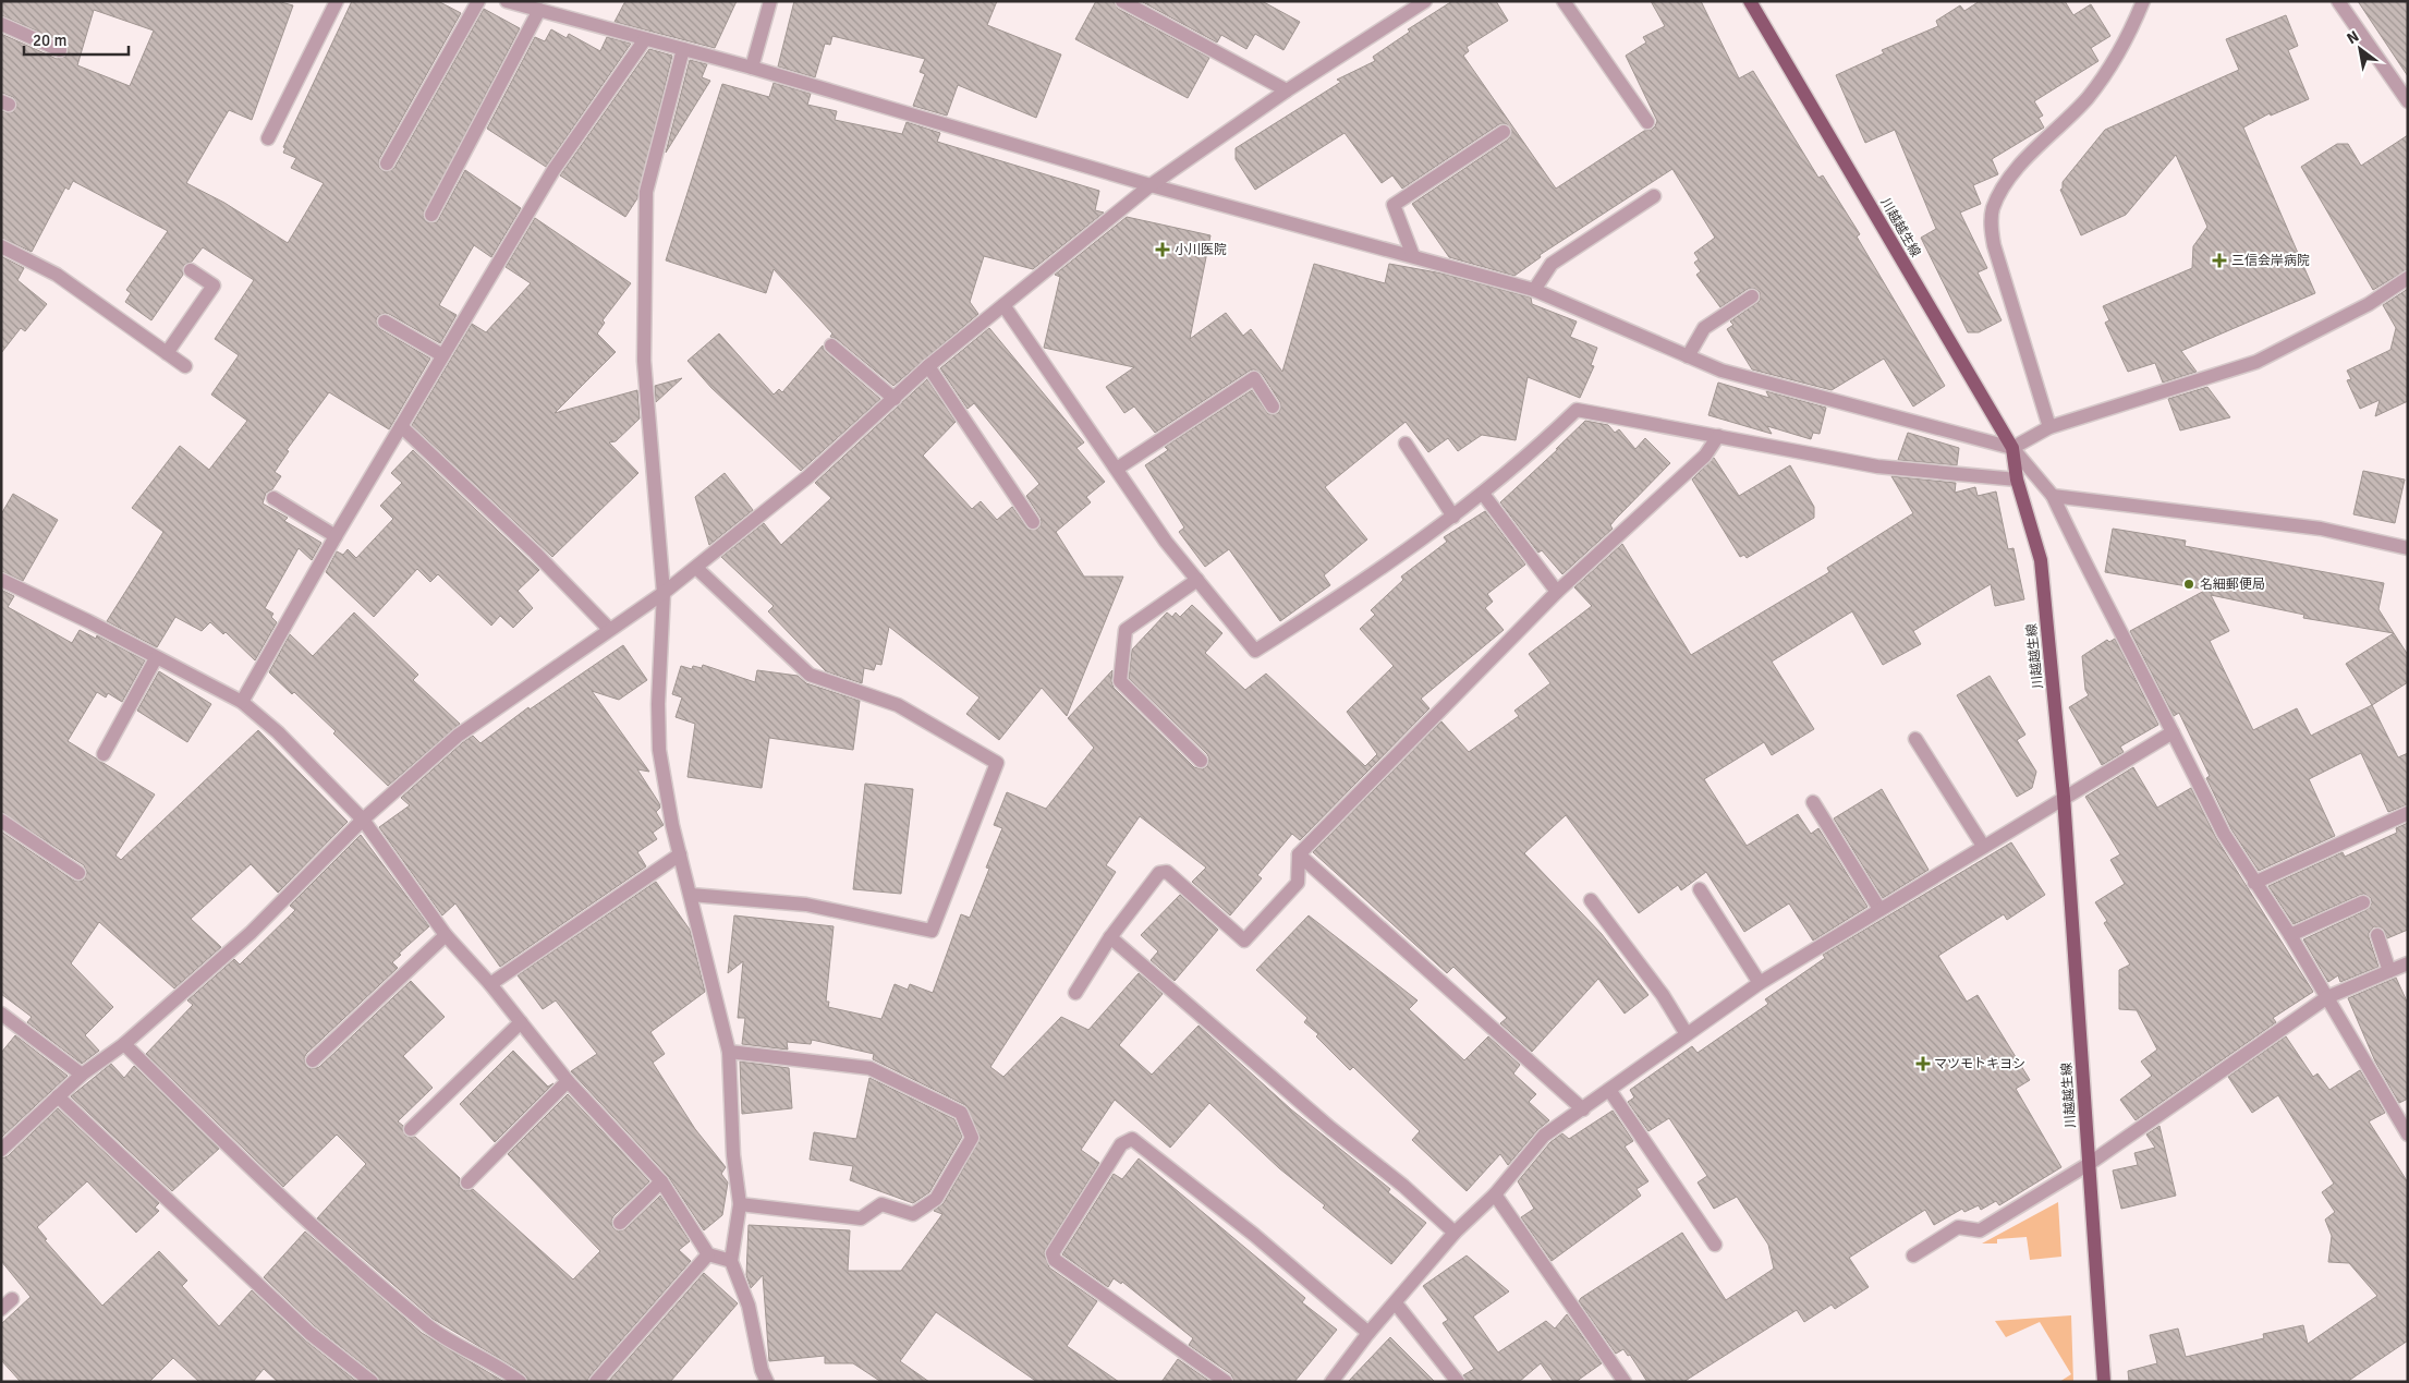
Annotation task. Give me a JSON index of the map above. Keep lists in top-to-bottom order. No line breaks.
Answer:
{"streets":{"main road":["川越越生線"]},"places":{"health":["小川医院","三信会岸病院","マツモトキヨシ"],"other":["名細郵便局"]},"scale_bar":"20 m","north":"top left"}
